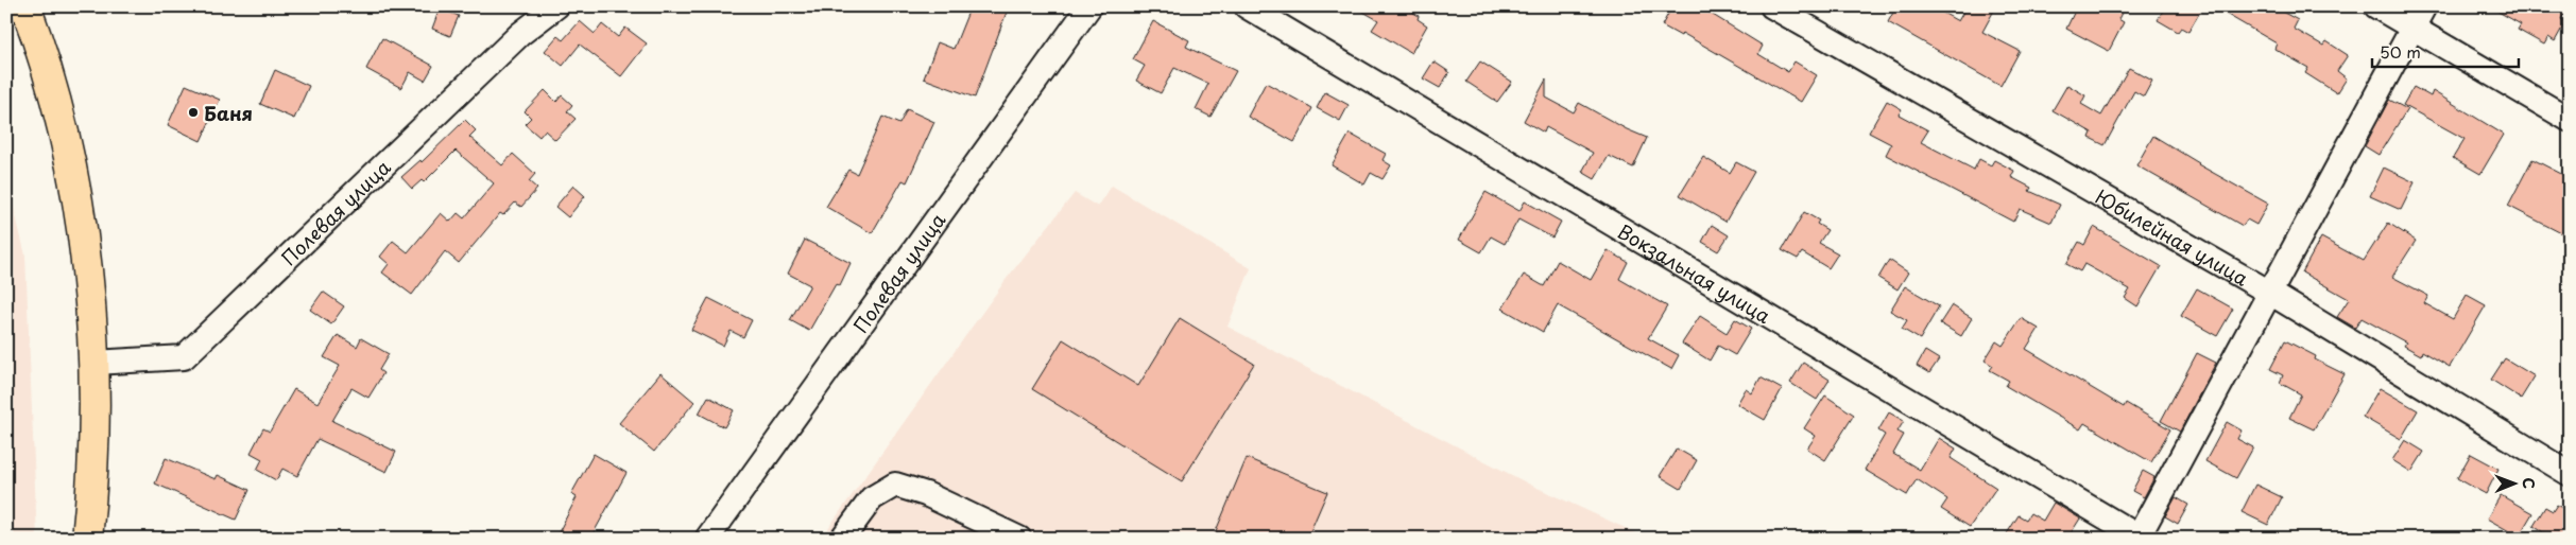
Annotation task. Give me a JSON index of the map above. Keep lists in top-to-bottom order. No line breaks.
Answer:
{"streets":{"street":["Полевая улица","Юбилейная улица","Вокзальная улица"]},"places":["Баня"],"scale_bar":"50 m","north":"right"}
